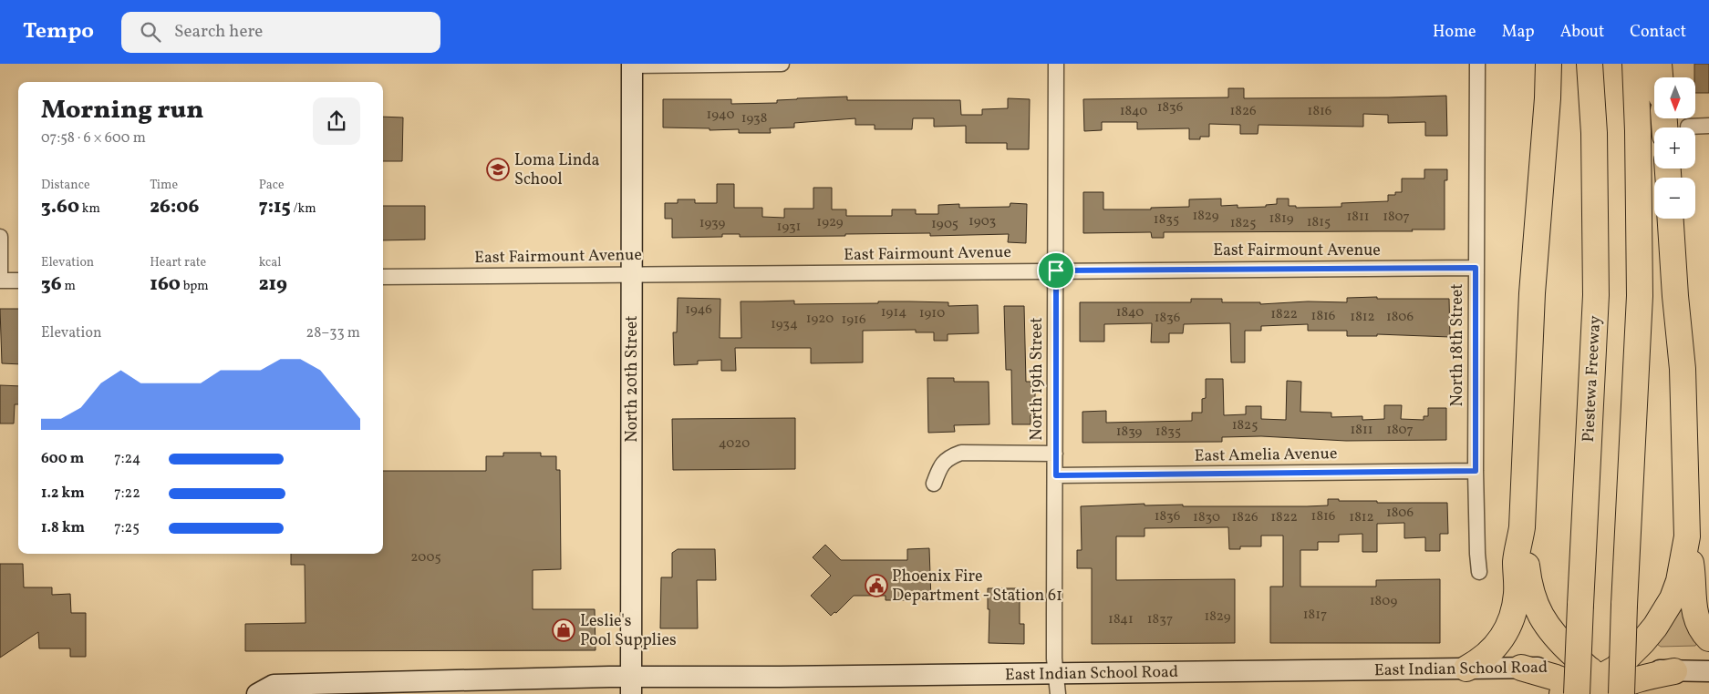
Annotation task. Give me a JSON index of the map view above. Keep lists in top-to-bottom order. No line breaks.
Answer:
{"streets":{"highway":["Piestewa Freeway"],"main road":["North 20th Street","East Indian School Road"],"street":["East Fairmount Avenue","North 18th Street","North 19th Street","East Amelia Avenue"]},"crossings":[["East Fairmount Avenue","North 18th Street"],["East Fairmount Avenue","North 20th Street"],["East Fairmount Avenue","North 19th Street"],["North 18th Street","East Amelia Avenue"],["North 20th Street","East Indian School Road"],["North 19th Street","East Amelia Avenue"],["North 19th Street","East Indian School Road"]],"places":{"school or university":["Loma Linda School"],"public building":["Phoenix Fire Department - Station 61"],"shop":["Leslie's Pool Supplies"]},"house_numbers":["1836","1840","1826","1816","1940","1938","1829","1811","1807","1819","1835","1903","1929","1815","1939","1825","1905","1931","1946","1914","1840","1910","1822","1816","1812","1806","1836","1920","1916","1934","1825","1811","1807","1839","1835","4020","1806","1836","1816","1830","1826","1822","1812","2005","1809","1817","1829","1841","1837"],"north":"bottom","page":{"header":"Tempo","search":"Search here","nav":["Home","Map","About","Contact"],"map_buttons":["+","−"],"heading":["Morning run","07:58 · 6 × 600 m"],"stats":[["Distance","3.60 km"],["Time","26:06"],["Pace","7:15 /km"],["Elevation","36 m"],["Heart rate","160 bpm"],["kcal","219"]],"chart":["Elevation","28–33 m"],"list":[{"name":"600 m","note":"7:24"},{"name":"1.2 km","note":"7:22"},{"name":"1.8 km","note":"7:25"}]}}
